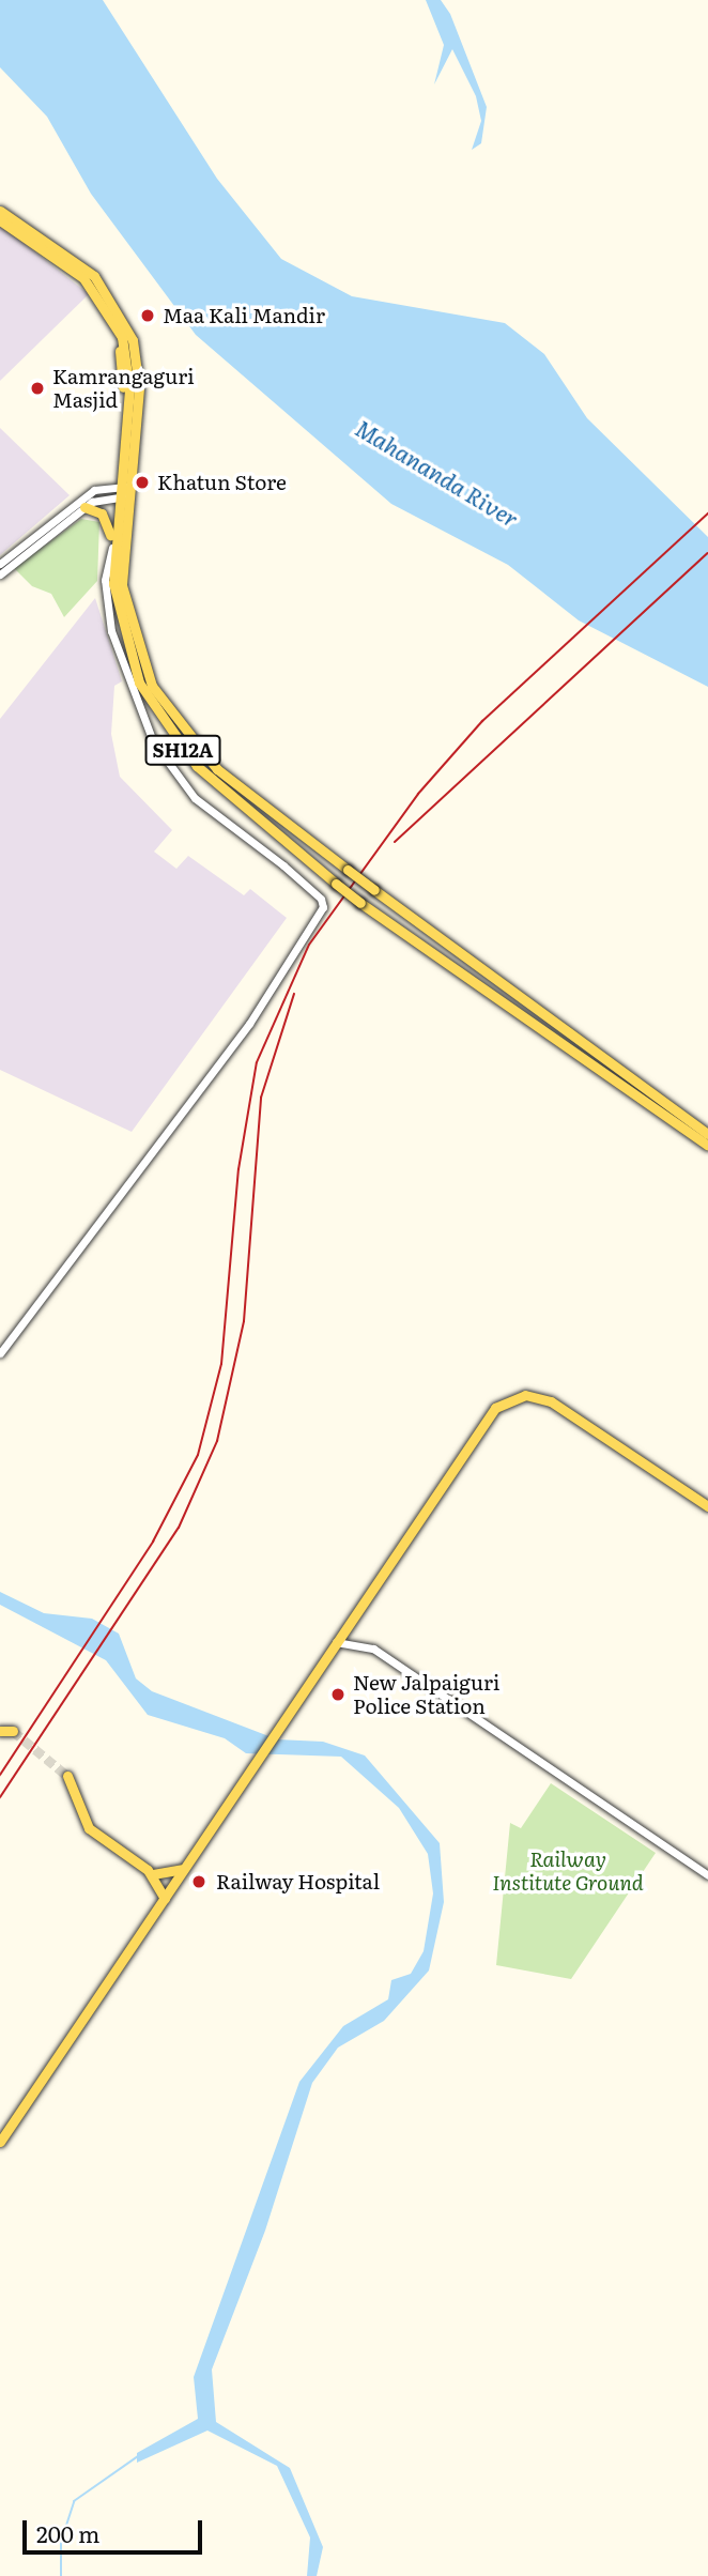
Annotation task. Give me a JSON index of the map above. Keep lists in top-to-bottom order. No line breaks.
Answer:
{"streets":{"main road":["SH12A"]},"water":["Mahananda River"],"parks":["Railway Institute Ground"],"places":["Maa Kali Mandir","Kamrangaguri Masjid","Khatun Store","New Jalpaiguri Police Station","Railway Hospital"],"scale_bar":"200 m"}
